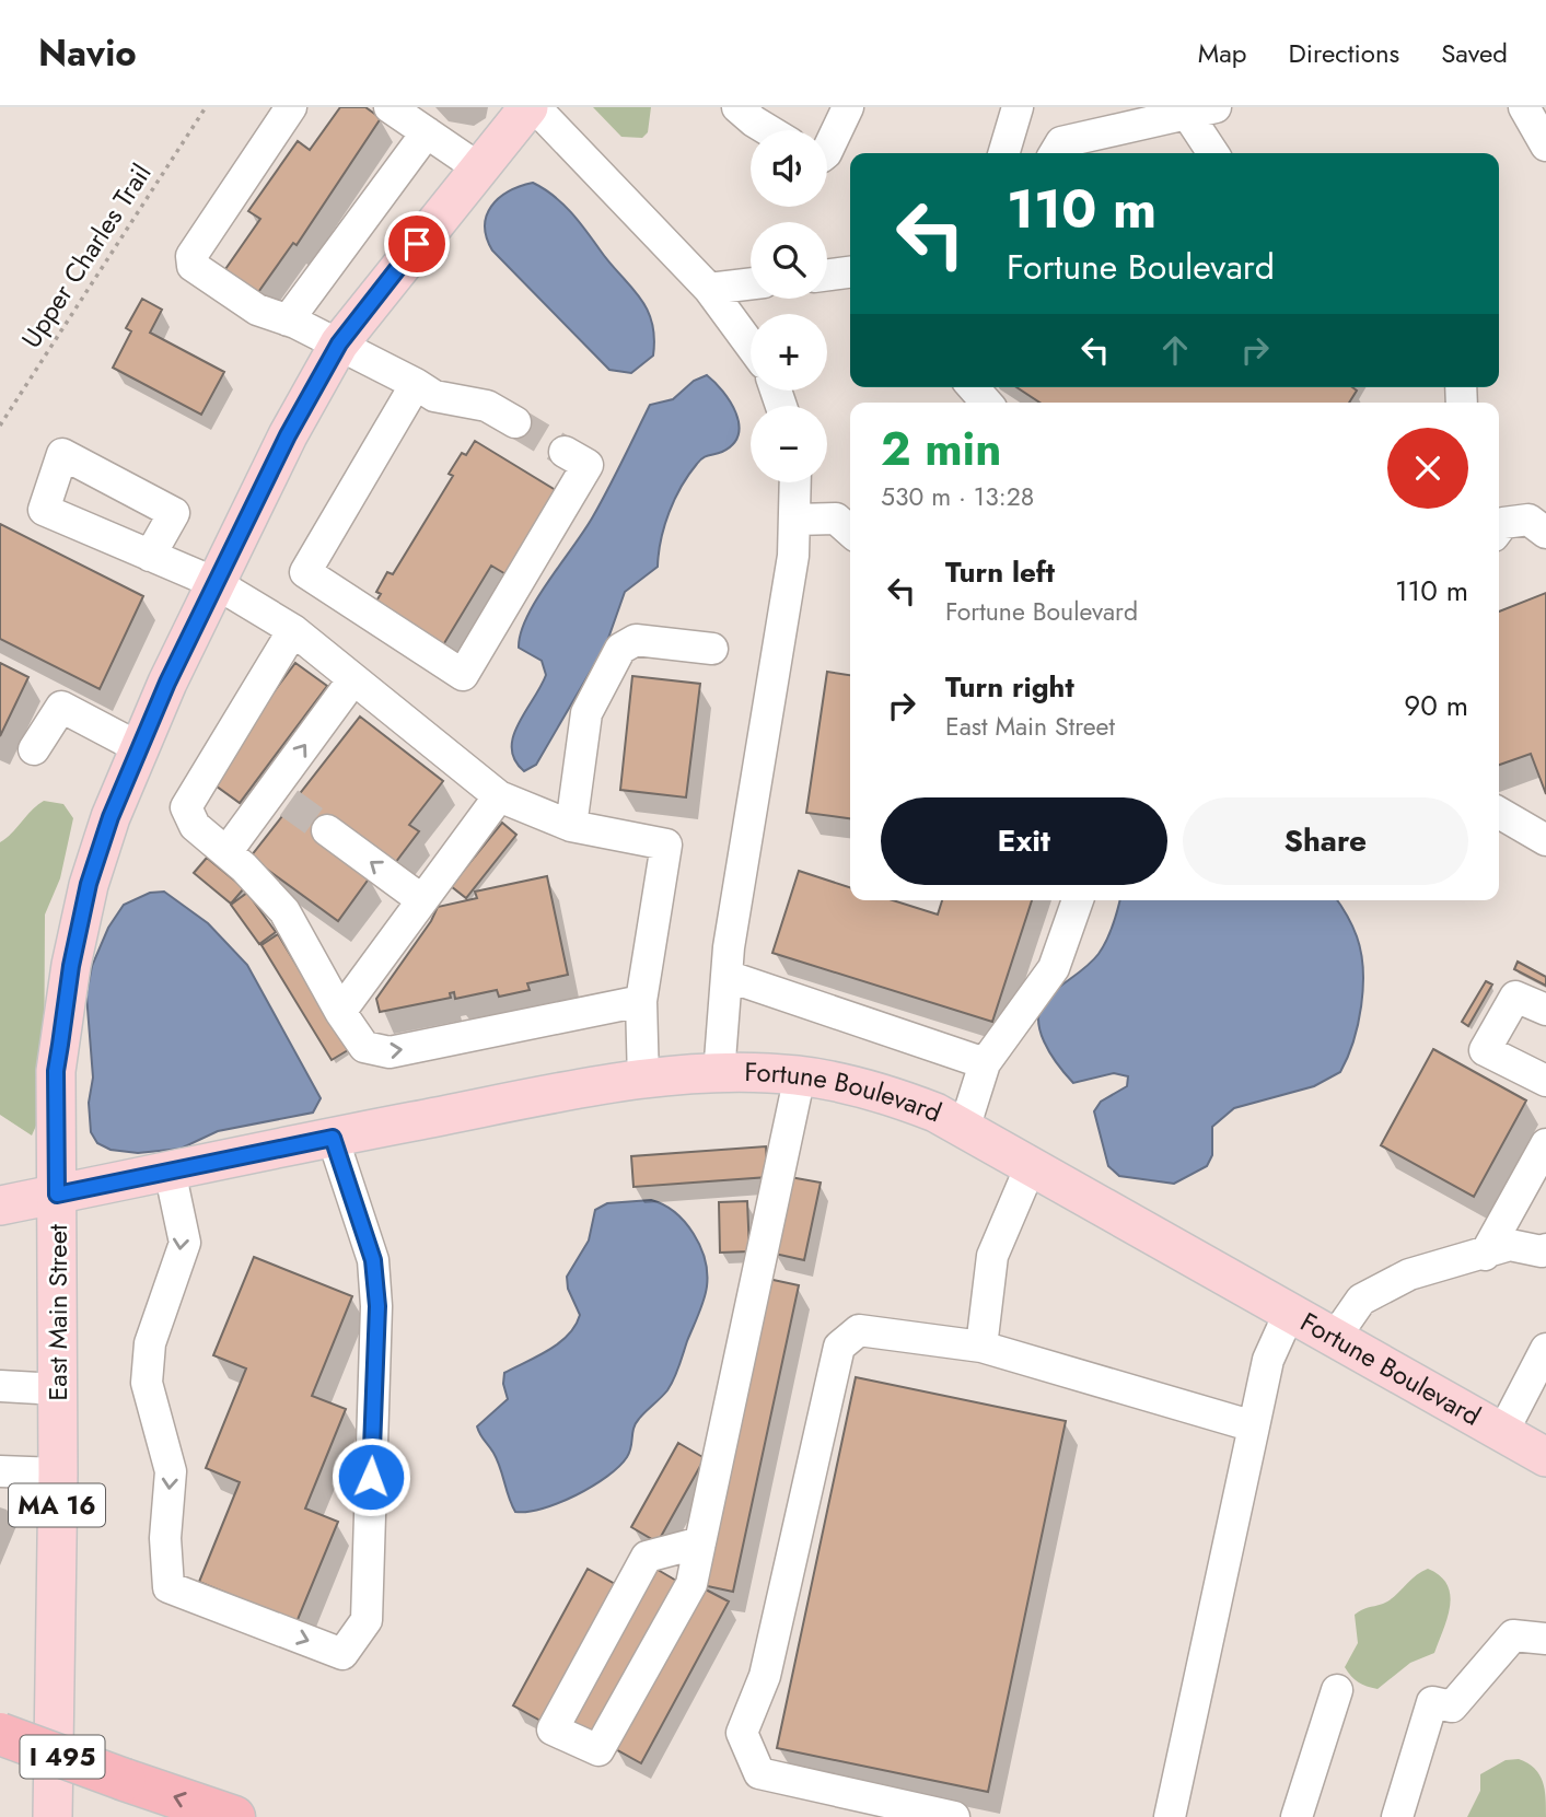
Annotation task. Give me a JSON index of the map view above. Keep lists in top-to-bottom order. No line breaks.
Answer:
{"streets":{"highway":["I 495"],"main road":["Fortune Boulevard","East Main Street","MA 16"],"path":["Upper Charles Trail"]},"crossings":[["Fortune Boulevard","East Main Street"]],"page":{"header":"Navio","nav":["Map","Directions","Saved"],"map_buttons":["+","−"],"turn":["110 m","Fortune Boulevard"],"heading":["2 min","530 m · 13:28"],"list":[{"name":"Turn left","note":"Fortune Boulevard","value":"110 m"},{"name":"Turn right","note":"East Main Street","value":"90 m"}],"buttons":["Exit","Share"]}}
